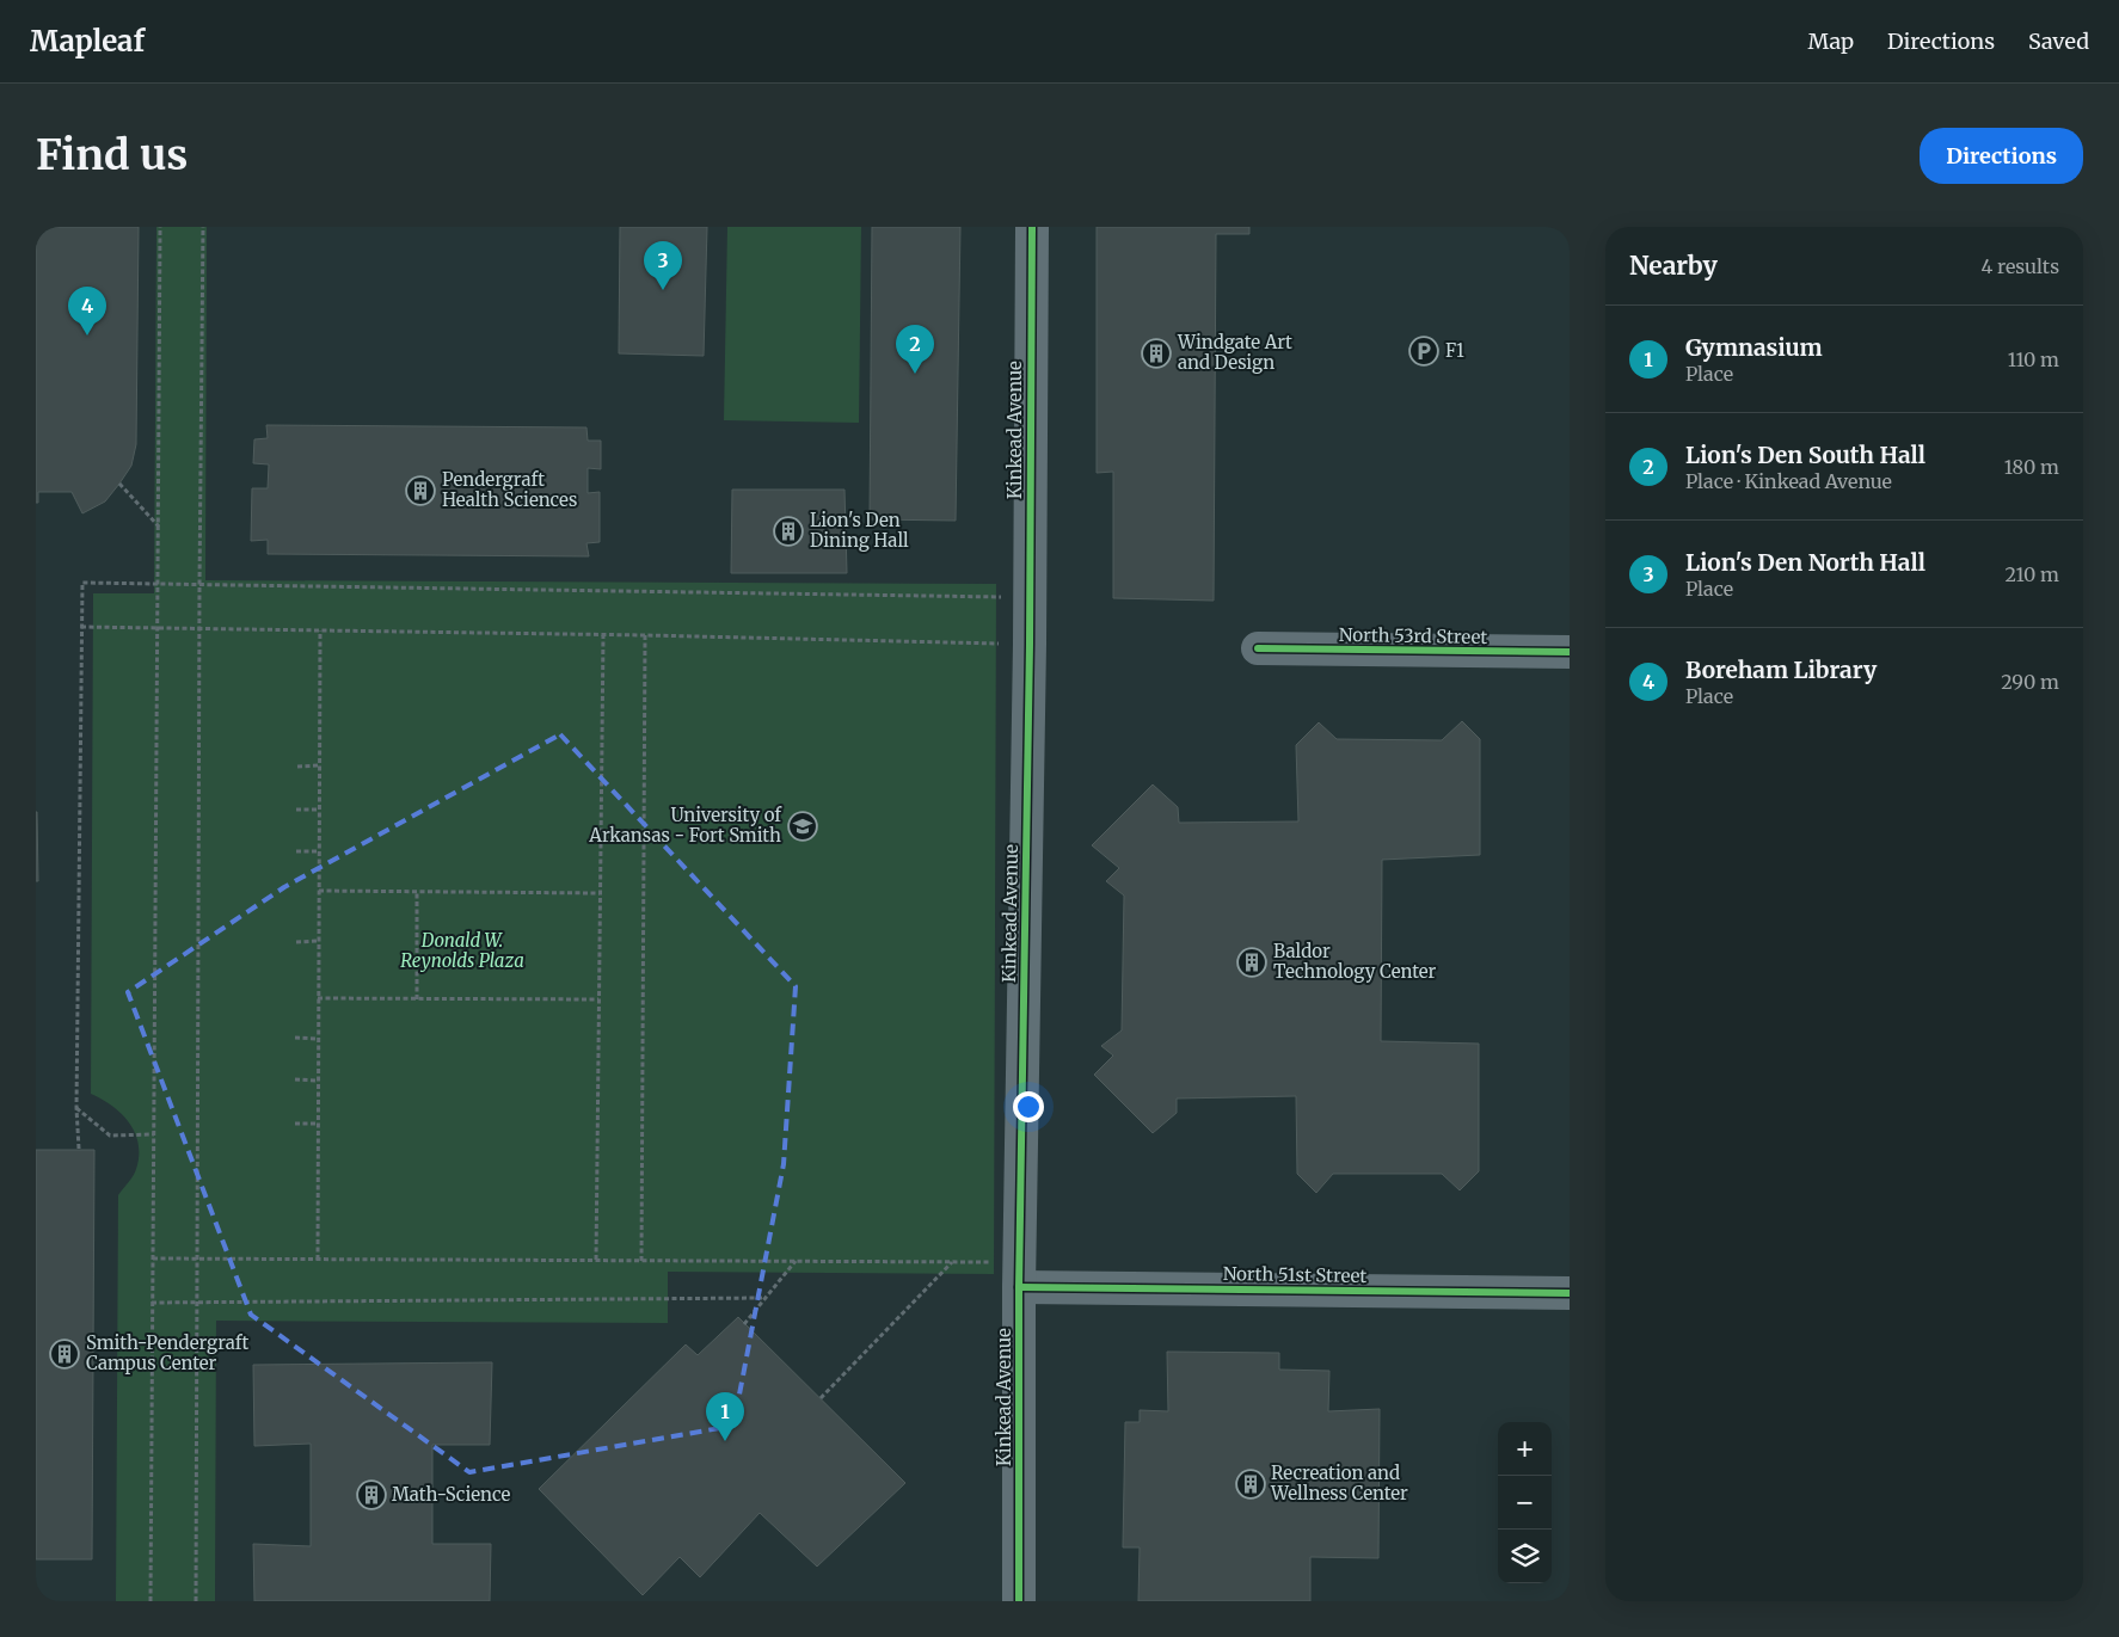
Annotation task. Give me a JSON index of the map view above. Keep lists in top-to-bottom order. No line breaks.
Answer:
{"streets":{"street":["Kinkead Avenue","North 53rd Street","North 51st Street"]},"crossings":[["Kinkead Avenue","North 51st Street"]],"parks":["Donald W. Reynolds Plaza"],"places":{"parking":["F1"],"building":["Windgate Art and Design","Pendergraft Health Sciences","Lion's Den Dining Hall","Baldor Technology Center","Smith-Pendergraft Campus Center","Recreation and Wellness Center","Math-Science"],"school or university":["University of Arkansas - Fort Smith"]},"page":{"header":"Mapleaf","nav":["Map","Directions","Saved"],"buttons":"Directions","title":"Find us","heading":["Nearby","4 results"],"pins":["3","4","2","1"],"list":[{"mark":"1","name":"Gymnasium","note":"Place","value":"110 m"},{"mark":"2","name":"Lion's Den South Hall","note":"Place · Kinkead Avenue","value":"180 m"},{"mark":"3","name":"Lion's Den North Hall","note":"Place","value":"210 m"},{"mark":"4","name":"Boreham Library","note":"Place","value":"290 m"}],"map_buttons":["+","−"]}}
